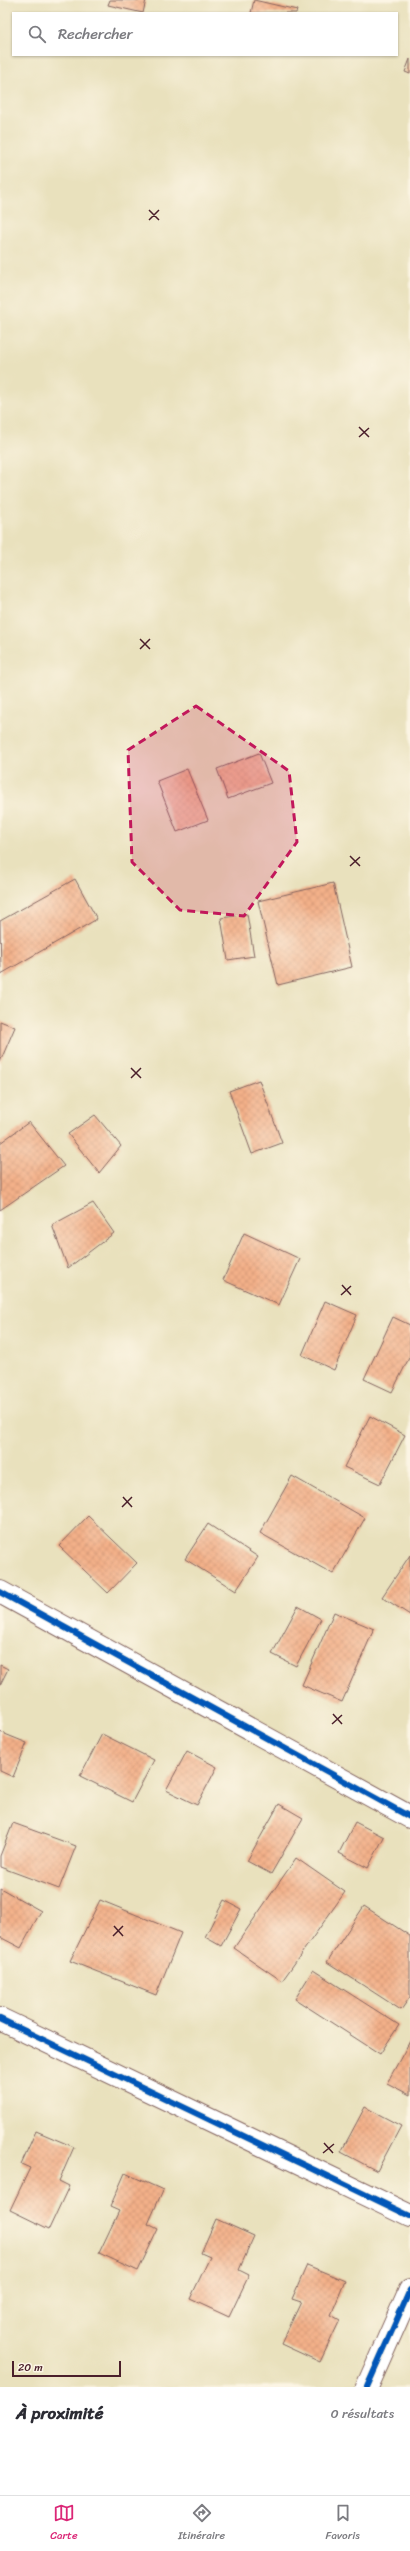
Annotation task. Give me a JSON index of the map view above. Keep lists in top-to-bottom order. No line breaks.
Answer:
{"scale_bar":"20 m","page":{"search":"Rechercher","scale":"20 m","heading":["À proximité","0 résultats"],"nav":["Carte","Itinéraire","Favoris"]}}
